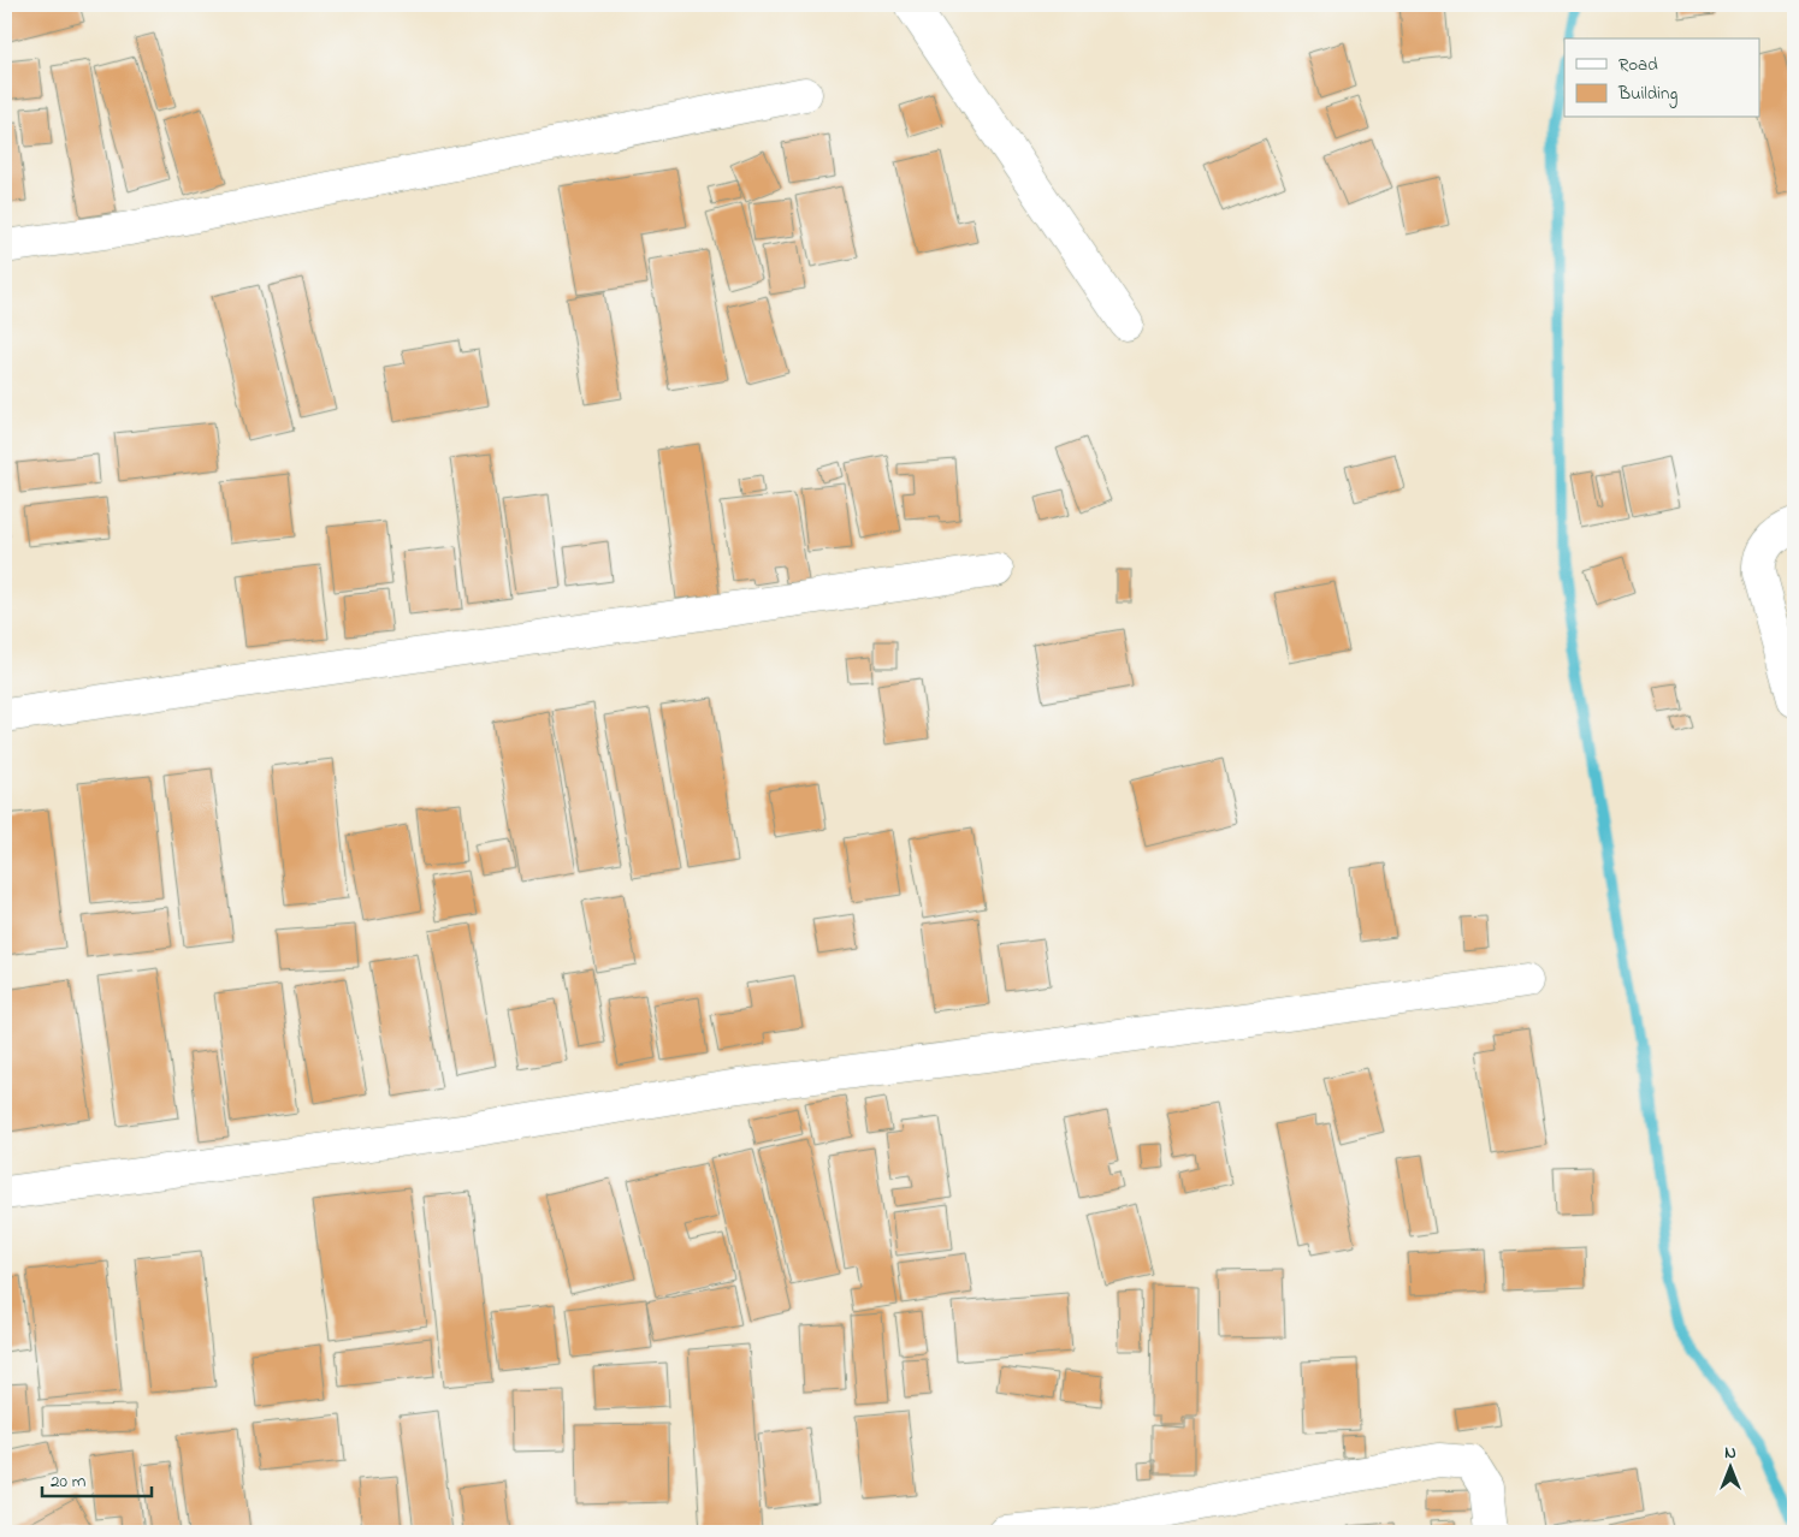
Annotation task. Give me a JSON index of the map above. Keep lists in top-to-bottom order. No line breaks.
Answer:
{"legend":["Road","Building"],"scale_bar":"20 m","north":"top"}
